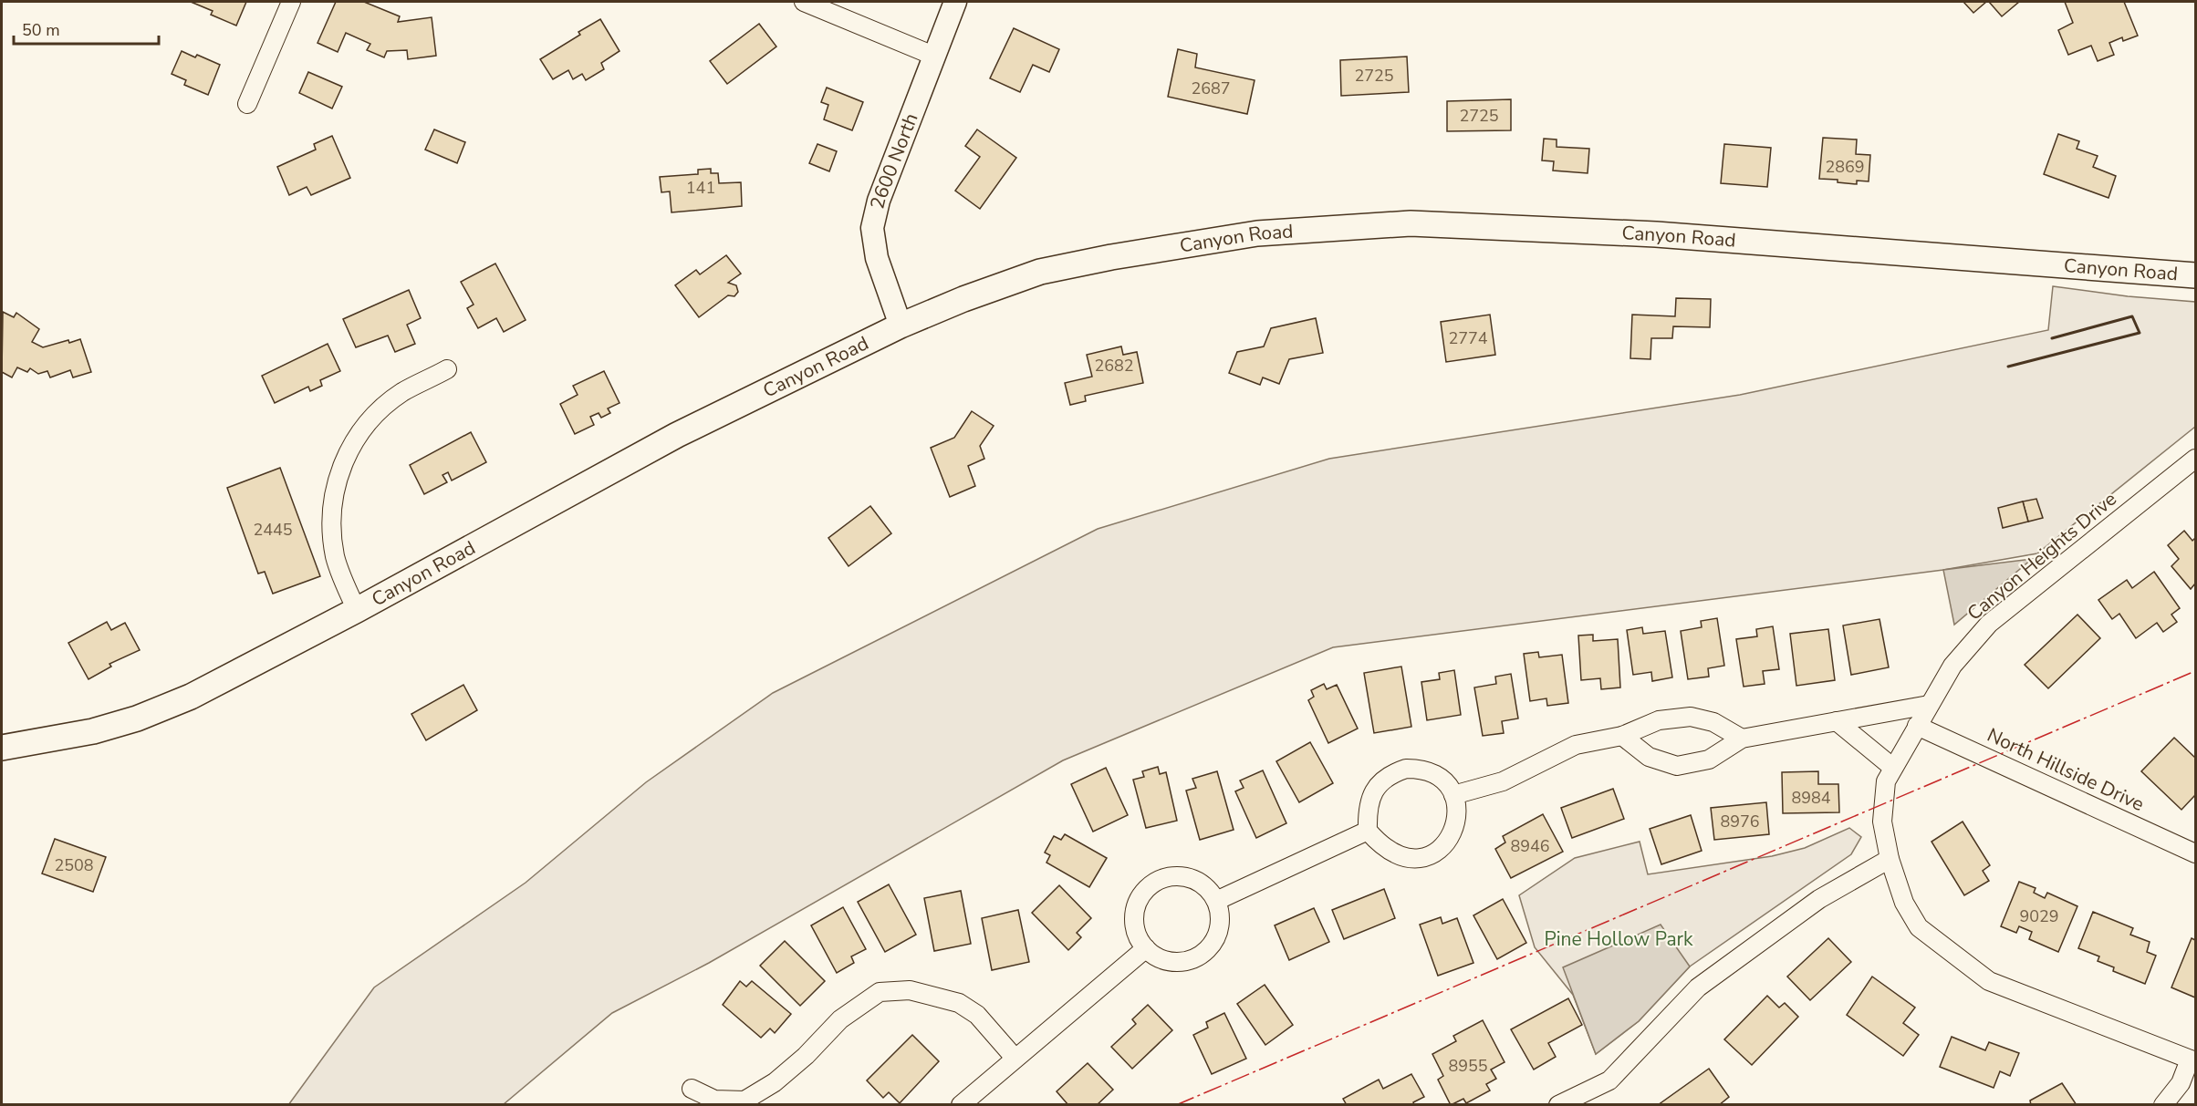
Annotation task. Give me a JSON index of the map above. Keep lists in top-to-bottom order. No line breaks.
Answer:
{"streets":{"main road":["Canyon Road"],"street":["2600 North","Canyon Heights Drive","North Hillside Drive"]},"crossings":[["2600 North","Canyon Road"],["Canyon Heights Drive","North Hillside Drive"]],"parks":["Pine Hollow Park"],"house_numbers":["2725","2687","2725","2869","141","2774","2682","2445","8984","8976","8946","2508","9029","8955"],"scale_bar":"50 m"}
